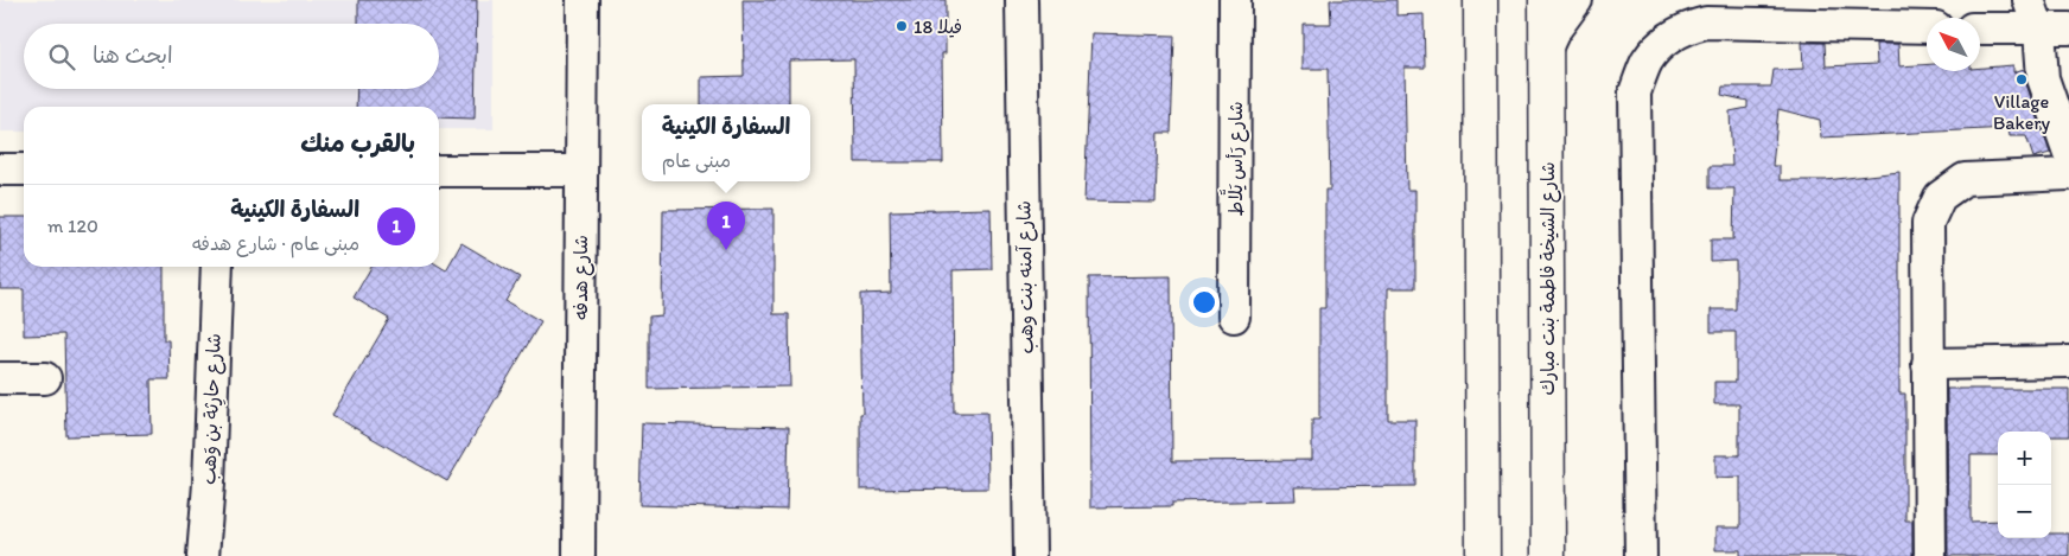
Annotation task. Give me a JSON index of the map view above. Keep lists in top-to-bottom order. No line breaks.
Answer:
{"streets":{"main road":["شارع الشيخة فاطمة بنت مبارك"],"street":["شارع رَأس يَلَّاط","شارع هدفه","شارع آمنه بنت وهب","شارع حارِثة بن وَهب"]},"places":["فيلا 18","Village Bakery"],"north":"top left","page":{"search":"ابحث هنا","popup":["السفارة الكينية","مبنى عام"],"heading":"بالقرب منك","list":[{"mark":"1","name":"السفارة الكينية","note":"مبنى عام · شارع هدفه","value":"120 m"}],"pins":"1","map_buttons":["+","−"]}}
